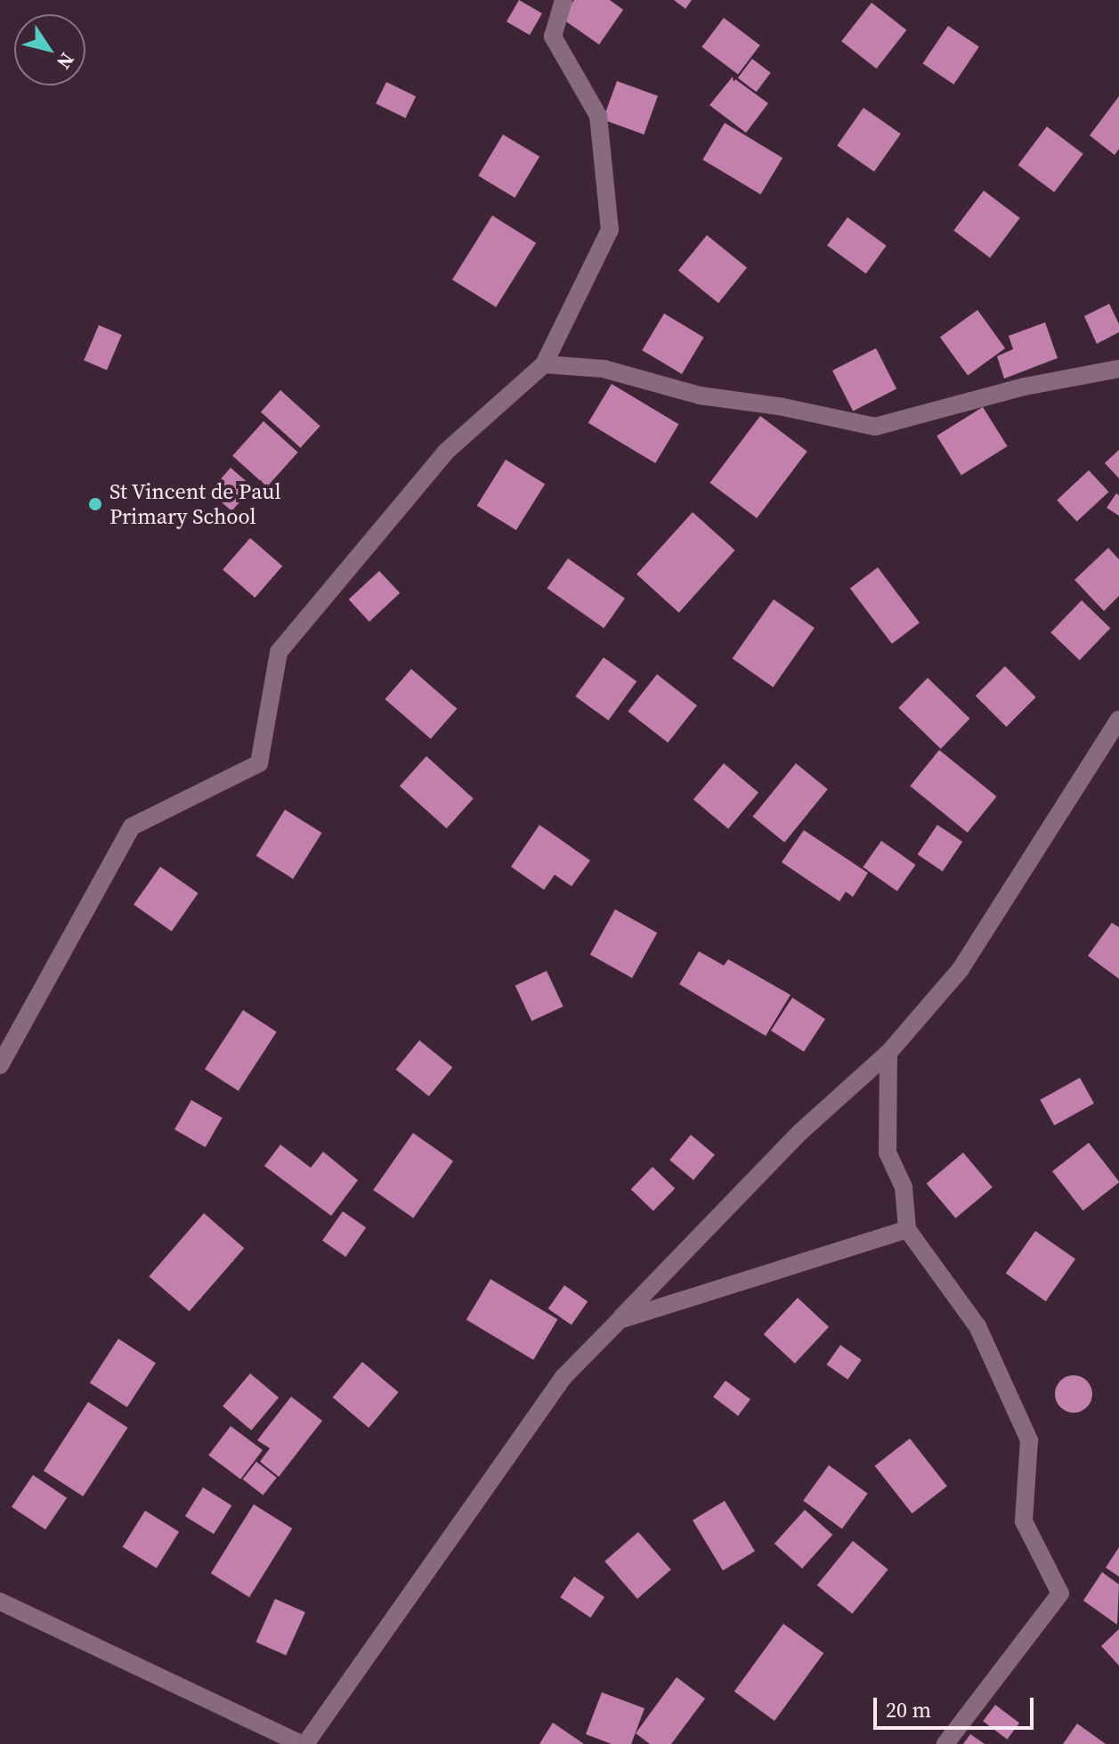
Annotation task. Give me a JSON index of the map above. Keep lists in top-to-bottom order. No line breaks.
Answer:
{"places":["St Vincent de Paul Primary School"],"scale_bar":"20 m","north":"bottom right"}
